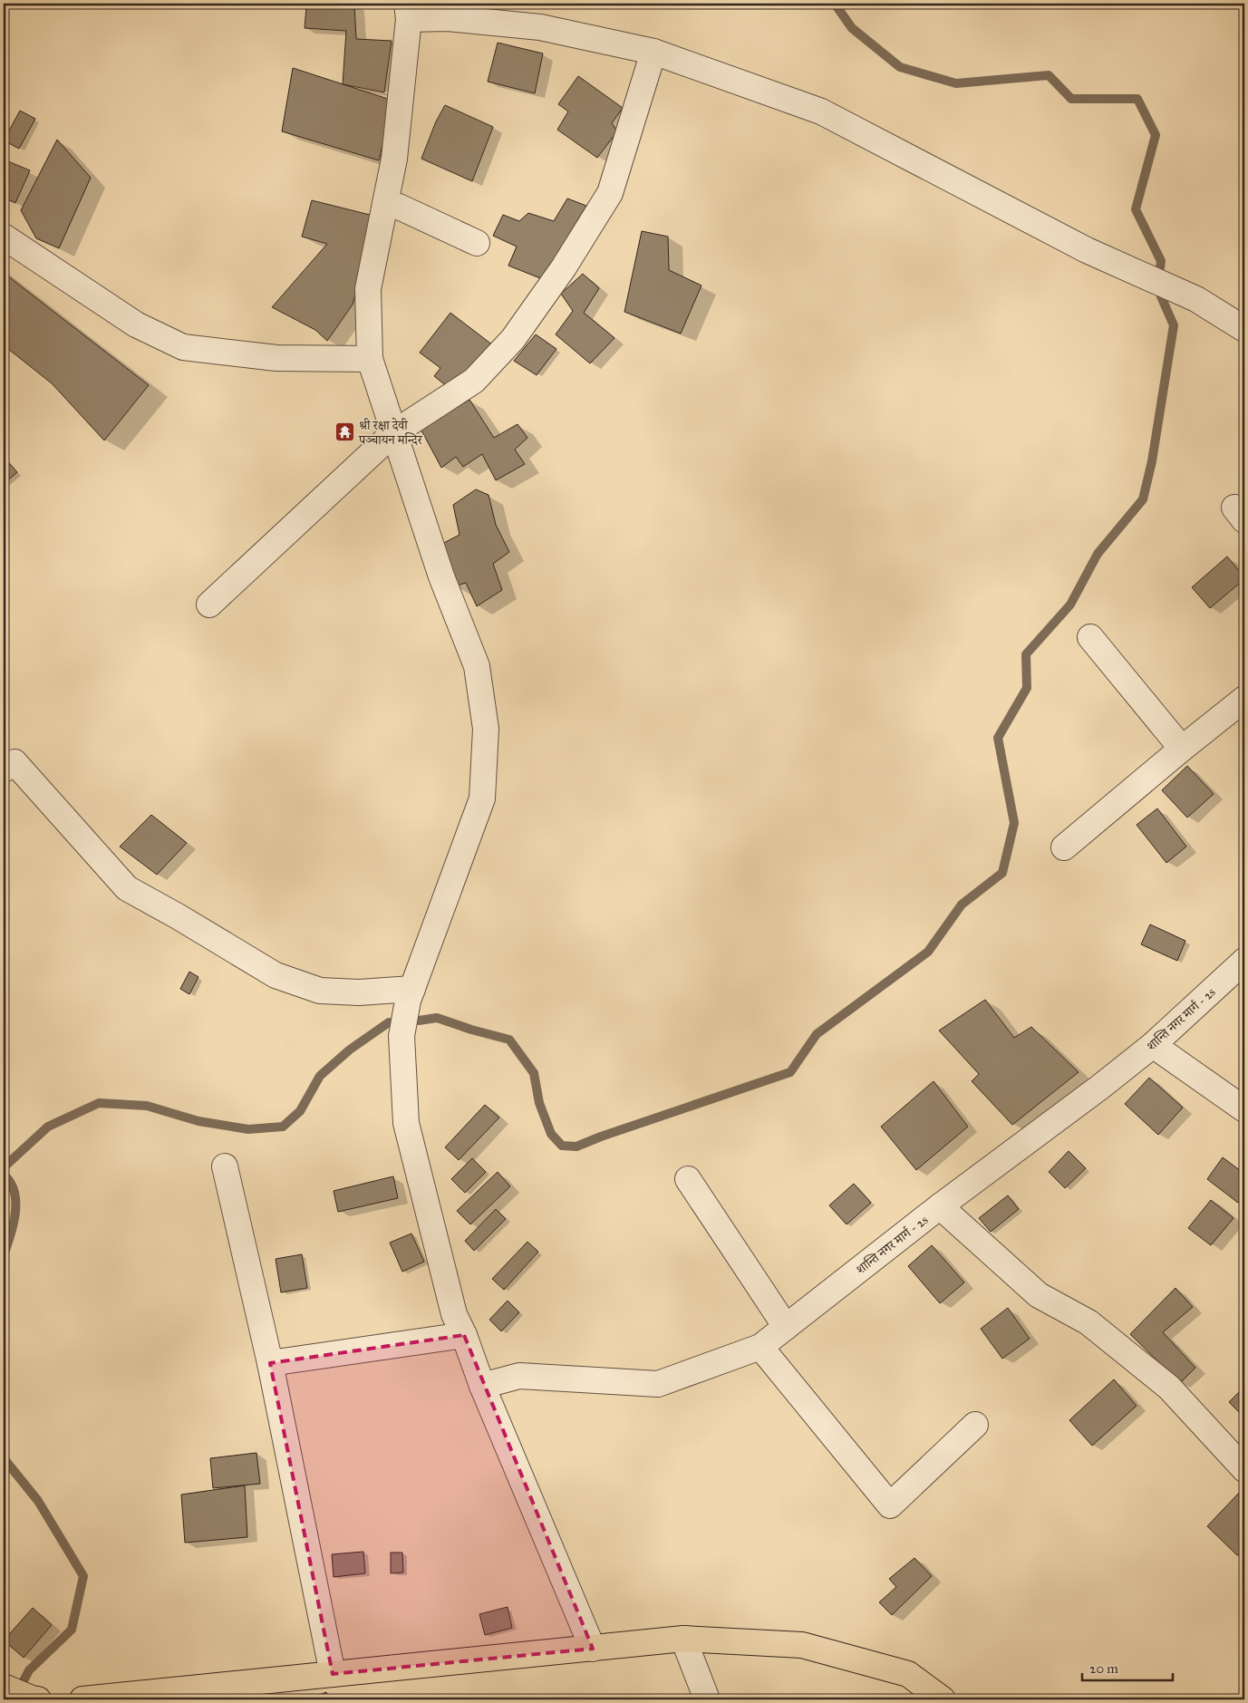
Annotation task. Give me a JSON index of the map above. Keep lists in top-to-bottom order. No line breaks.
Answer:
{"streets":{"street":["शान्ति नगर मार्ग - 2s"]},"places":{"temple":["श्री रक्षा देवी पञ्चायन मन्दिर"]},"scale_bar":"20 m"}
